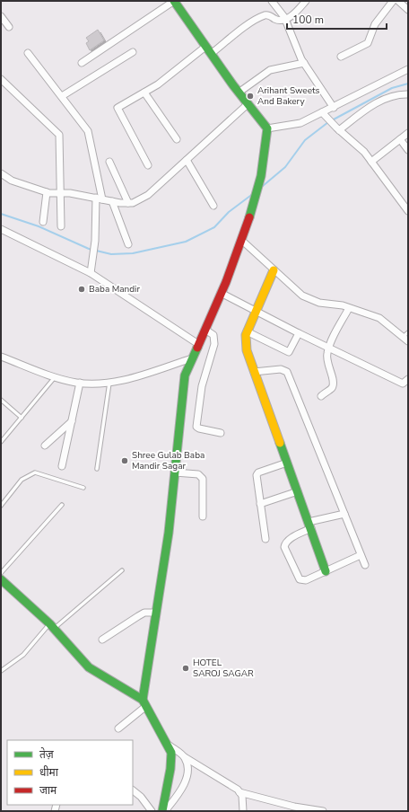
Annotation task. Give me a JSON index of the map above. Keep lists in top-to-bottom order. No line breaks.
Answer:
{"places":["Arihant Sweets And Bakery","Baba Mandir","Shree Gulab Baba Mandir Sagar","HOTEL SAROJ SAGAR"],"legend":["तेज़","धीमा","जाम"],"scale_bar":"100 m"}
